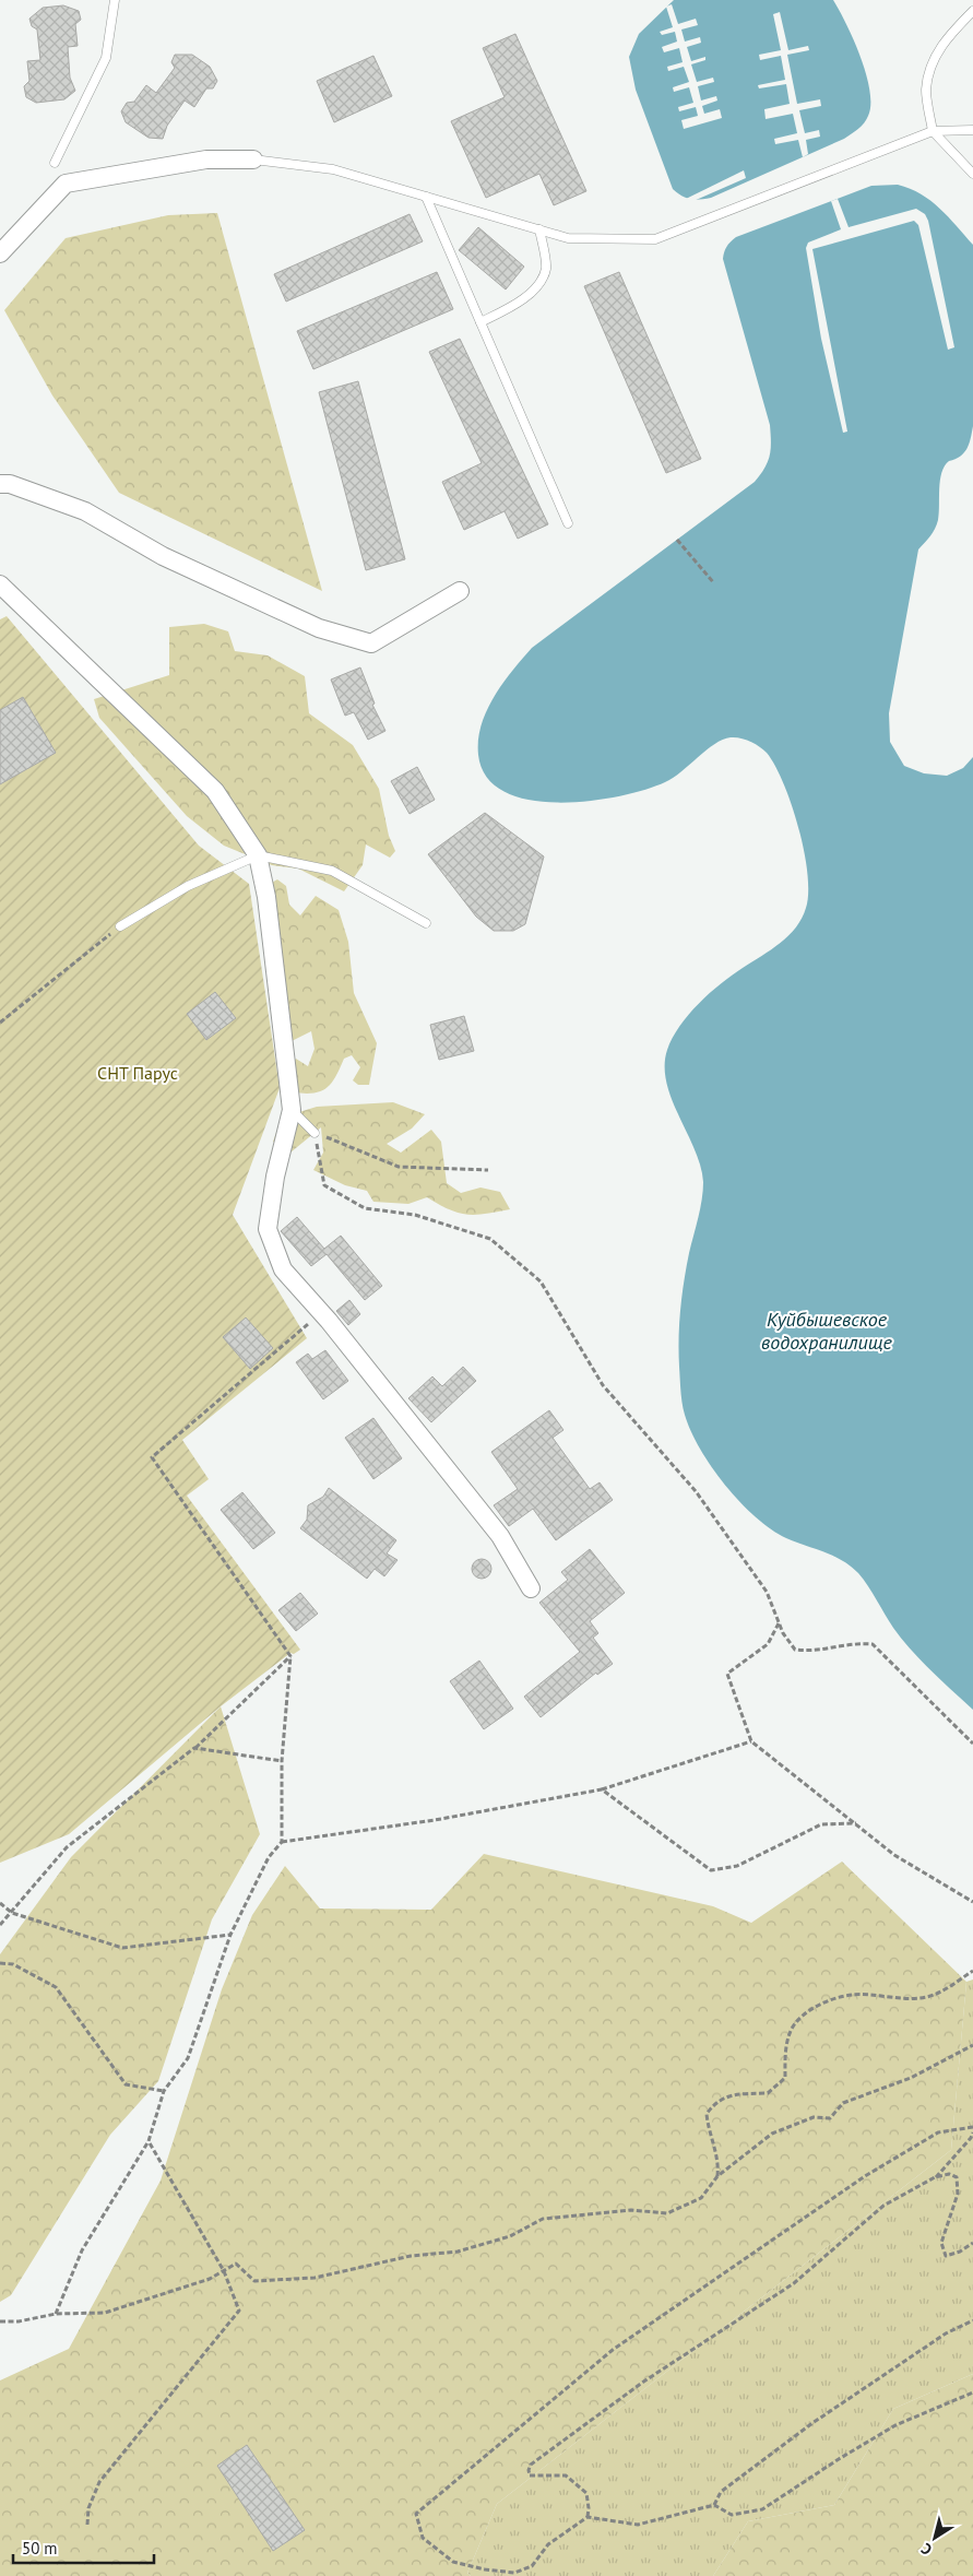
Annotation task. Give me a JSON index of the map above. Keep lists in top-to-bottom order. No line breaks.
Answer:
{"water":["Куйбышевское водохранилище"],"parks":["СНТ Парус"],"scale_bar":"50 m","north":"bottom left"}
